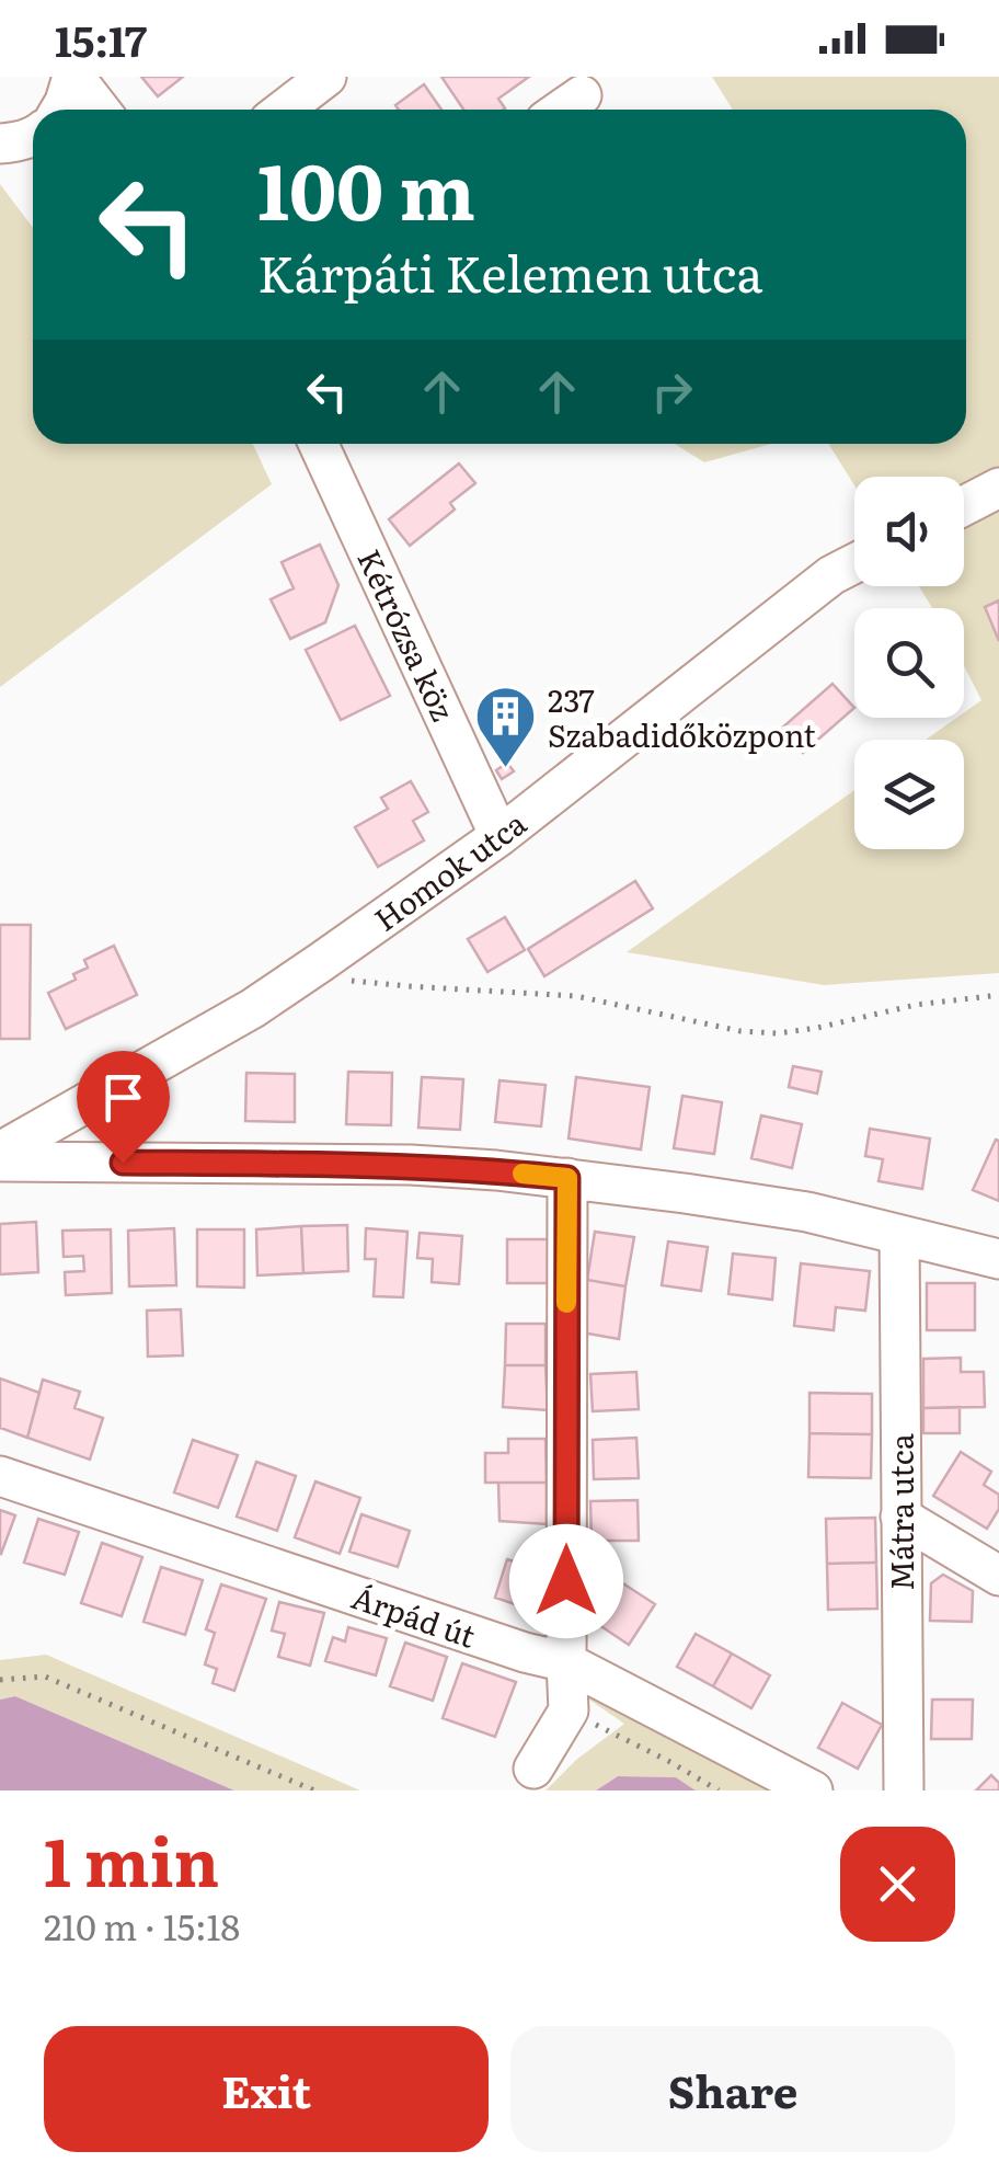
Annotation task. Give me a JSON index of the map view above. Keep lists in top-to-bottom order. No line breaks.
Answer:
{"streets":{"street":["Kétrózsa köz","Homok utca","Mátra utca","Árpád út"]},"crossings":[["Kétrózsa köz","Homok utca"]],"places":{"building":["237 Szabadidőközpont"]},"page":{"status":"15:17","turn":["100 m","Kárpáti Kelemen utca"],"heading":["1 min","210 m · 15:18"],"buttons":["Exit","Share"]}}
